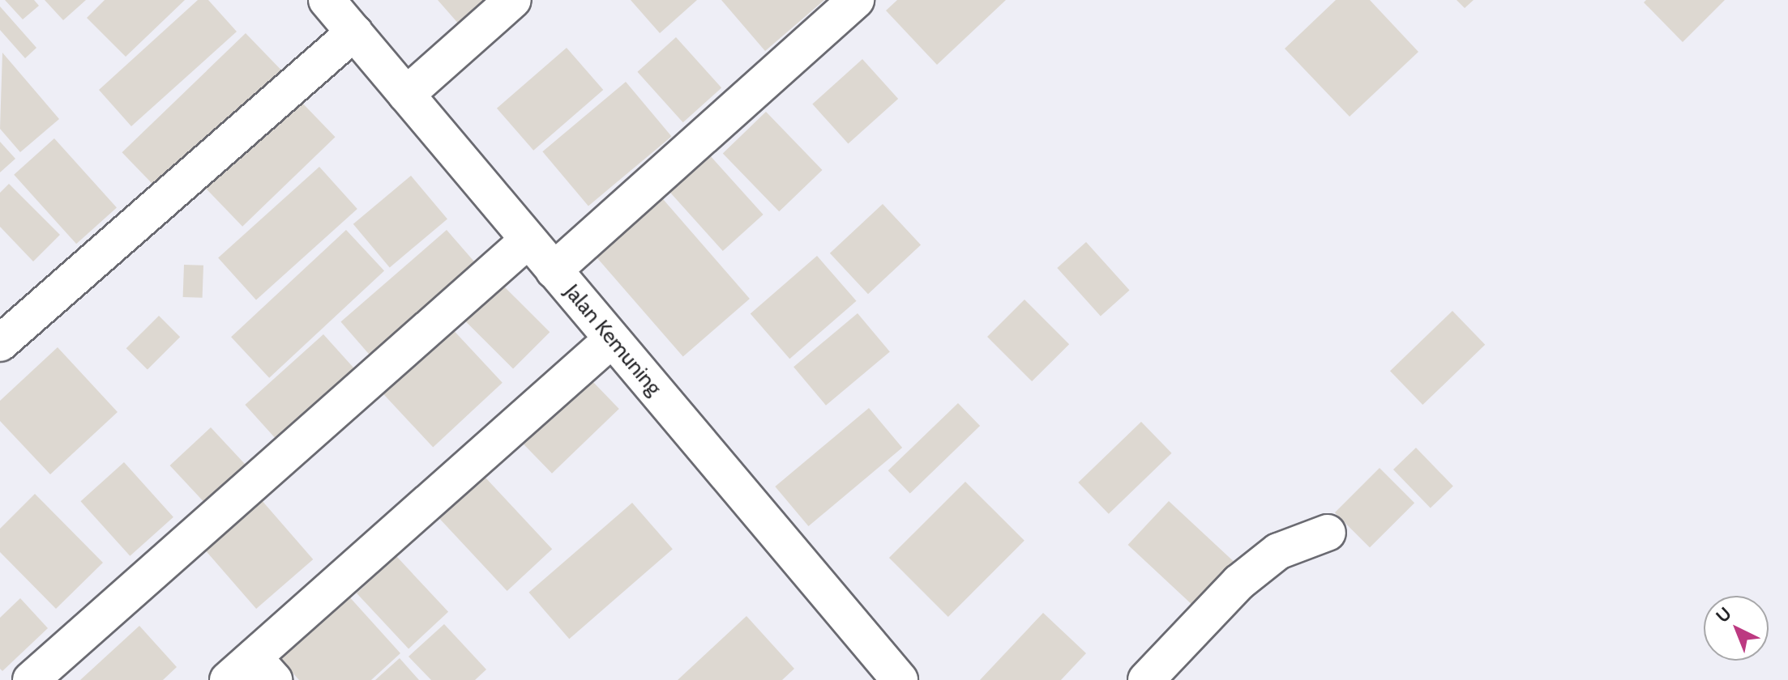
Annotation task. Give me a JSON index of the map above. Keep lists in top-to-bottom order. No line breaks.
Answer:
{"streets":{"street":["Jalan Kemuning"]},"north":"top left"}
